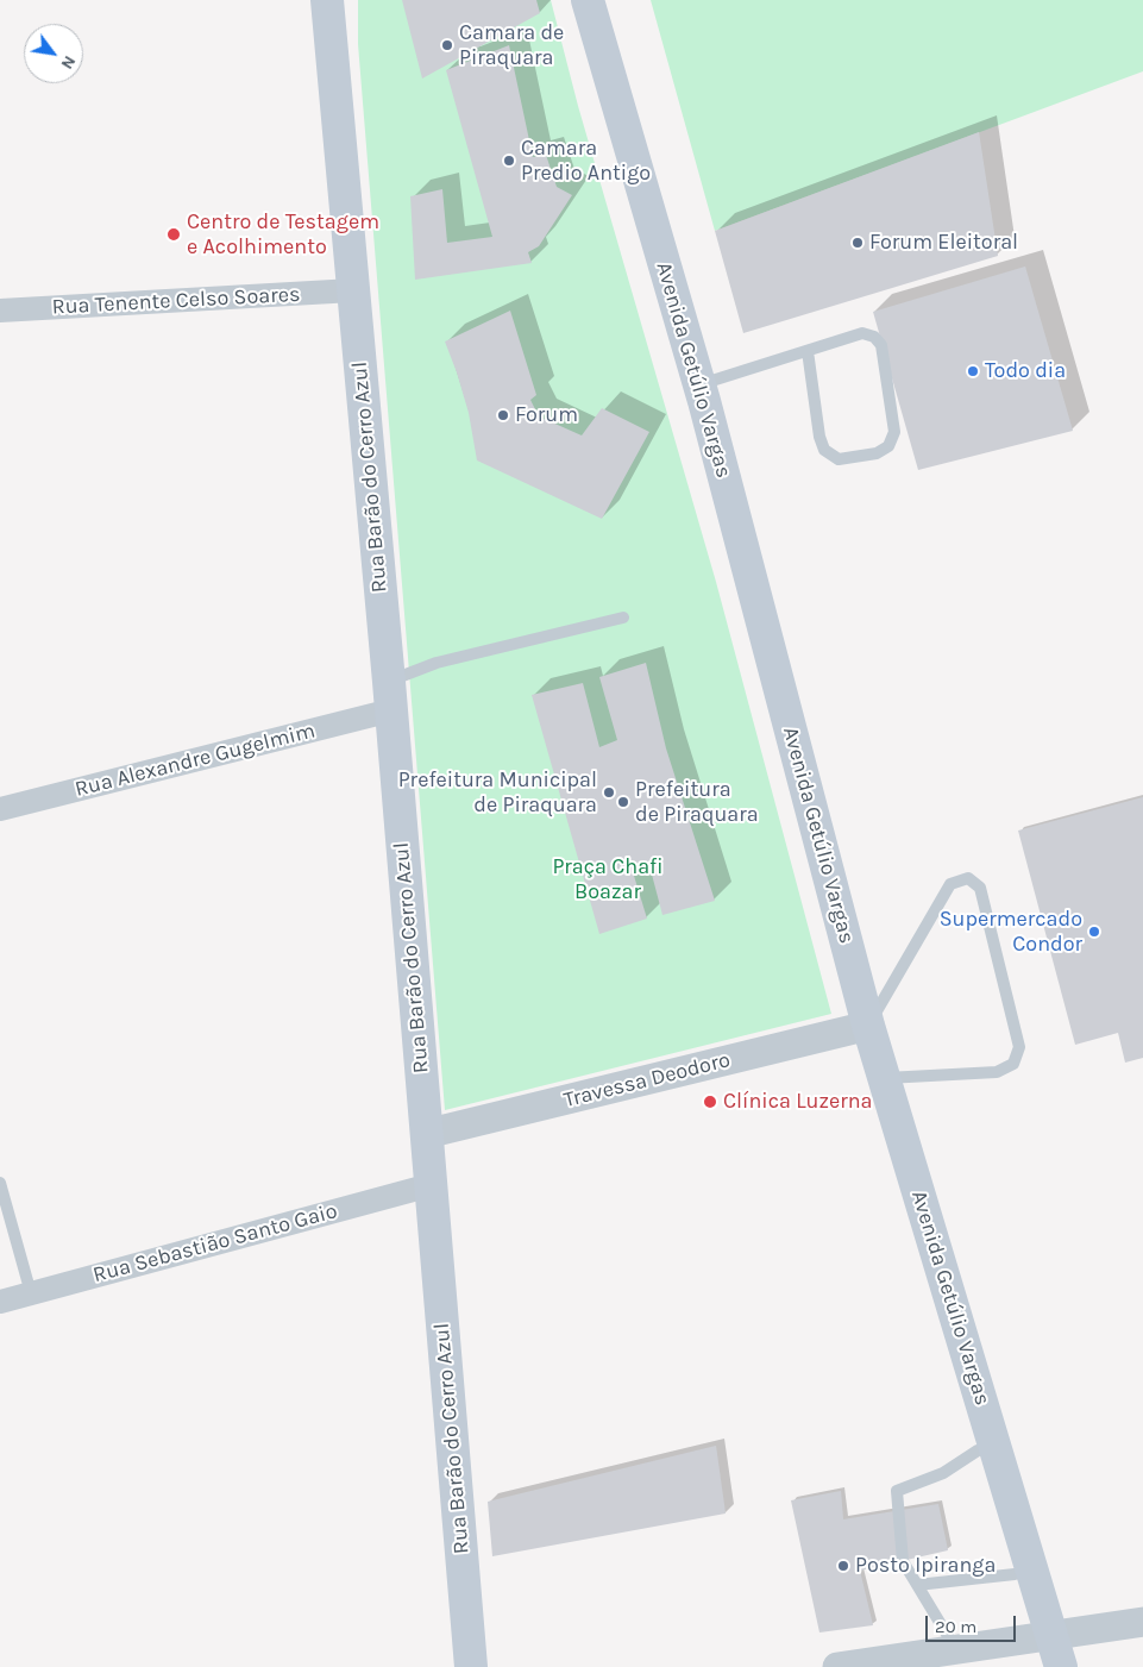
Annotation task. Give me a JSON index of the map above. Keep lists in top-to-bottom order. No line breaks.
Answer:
{"streets":{"main road":["Avenida Getúlio Vargas","Rua Barão do Cerro Azul"],"street":["Rua Tenente Celso Soares","Rua Alexandre Gugelmim","Travessa Deodoro","Rua Sebastião Santo Gaio"]},"crossings":[["Rua Tenente Celso Soares","Rua Barão do Cerro Azul"],["Avenida Getúlio Vargas","Travessa Deodoro"],["Rua Barão do Cerro Azul","Rua Alexandre Gugelmim"],["Rua Barão do Cerro Azul","Travessa Deodoro"],["Rua Barão do Cerro Azul","Rua Sebastião Santo Gaio"]],"parks":["Praça Chafi Boazar"],"places":["Camara de Piraquara","Camara Predio Antigo","Centro de Testagem e Acolhimento","Forum Eleitoral","Todo dia","Forum","Prefeitura Municipal de Piraquara","Prefeitura de Piraquara","Supermercado Condor","Clínica Luzerna","Posto Ipiranga"],"scale_bar":"20 m","north":"bottom right"}
